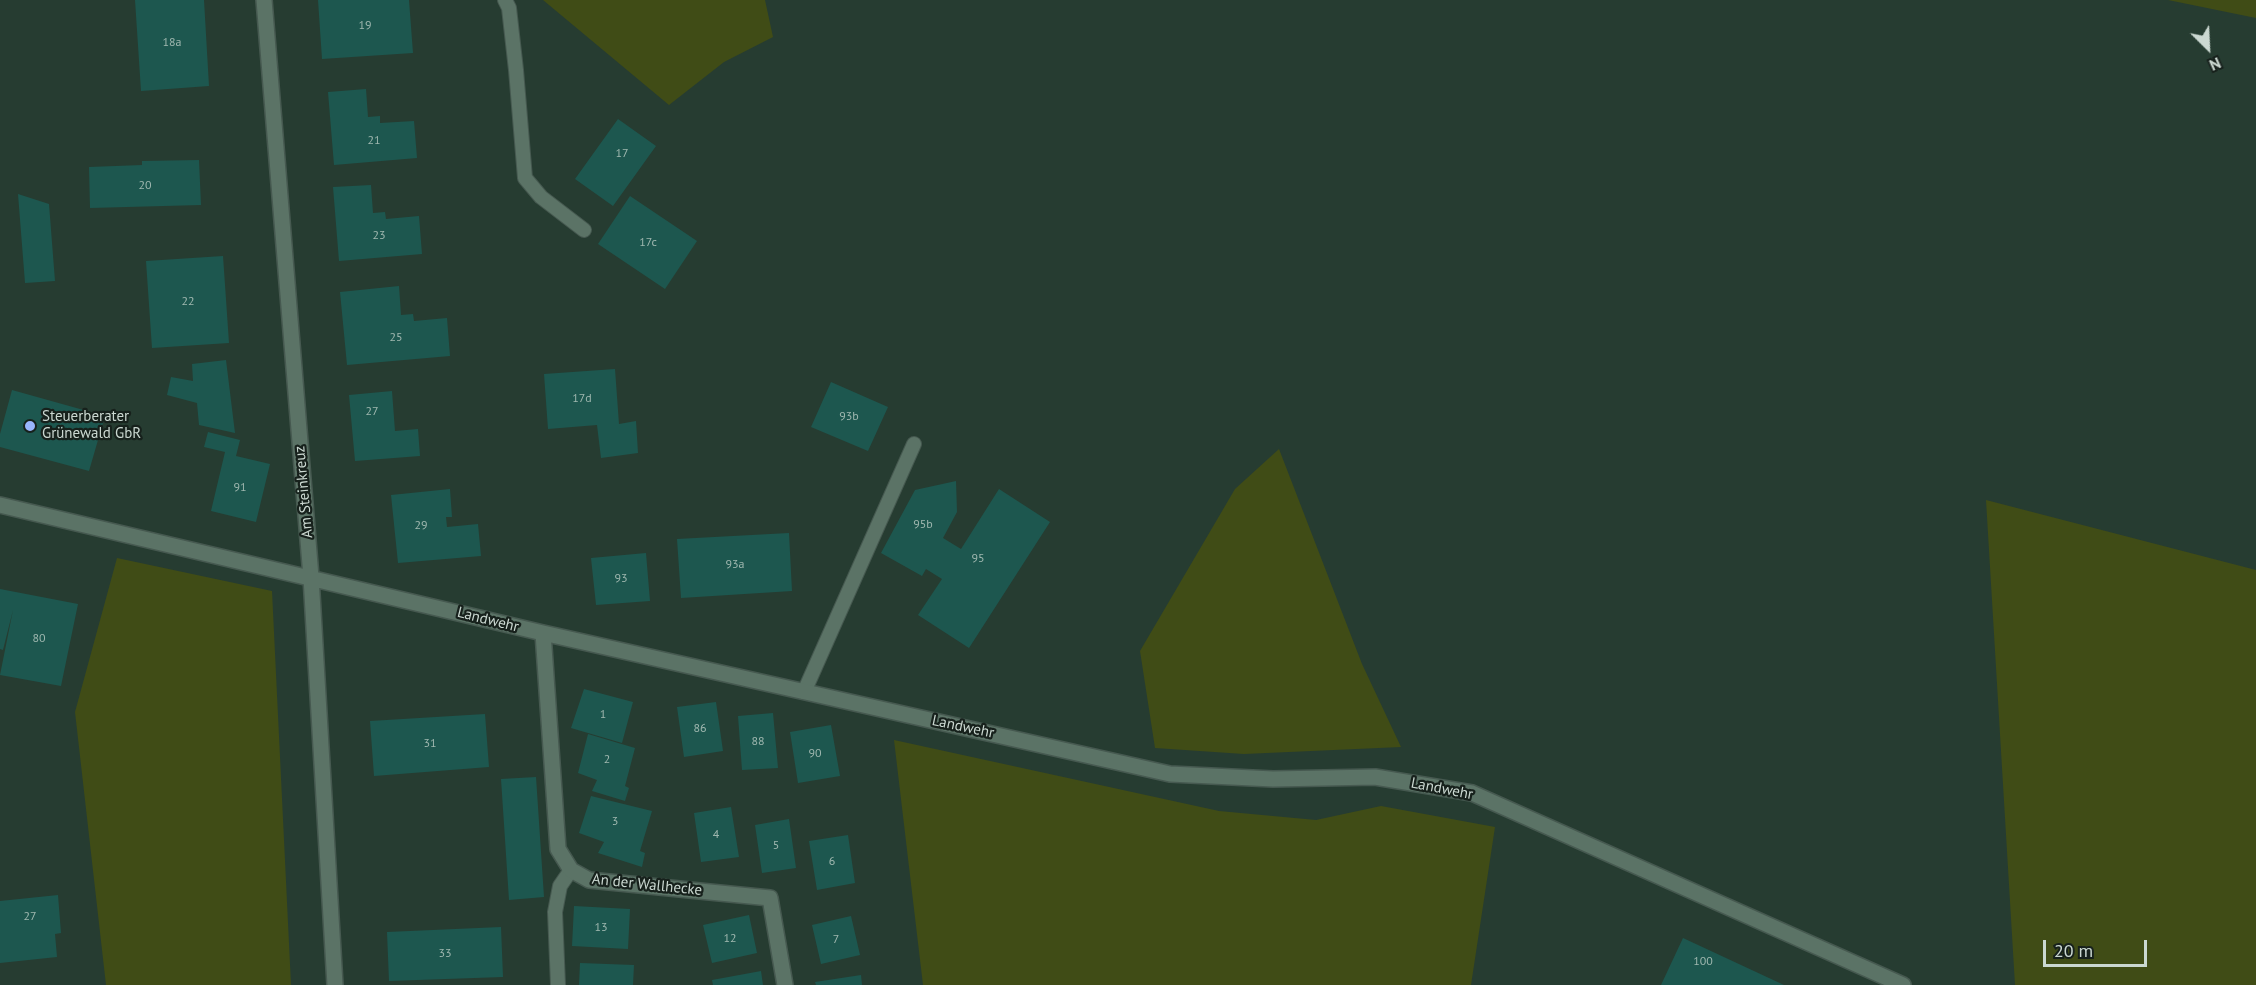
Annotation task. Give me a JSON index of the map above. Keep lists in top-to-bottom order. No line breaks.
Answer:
{"streets":{"street":["Am Steinkreuz","Landwehr","An der Wallhecke"]},"crossings":[["Am Steinkreuz","Landwehr"],["Landwehr","An der Wallhecke"]],"places":["Steuerberater Grünewald GbR"],"house_numbers":["19","18a","21","17","20","23","17c","22","25","17d","27","93b","91","95b","29","95","93a","93","80","1","86","88","31","90","2","3","4","5","6","27","13","12","7","33","100"],"scale_bar":"20 m","north":"bottom right"}
